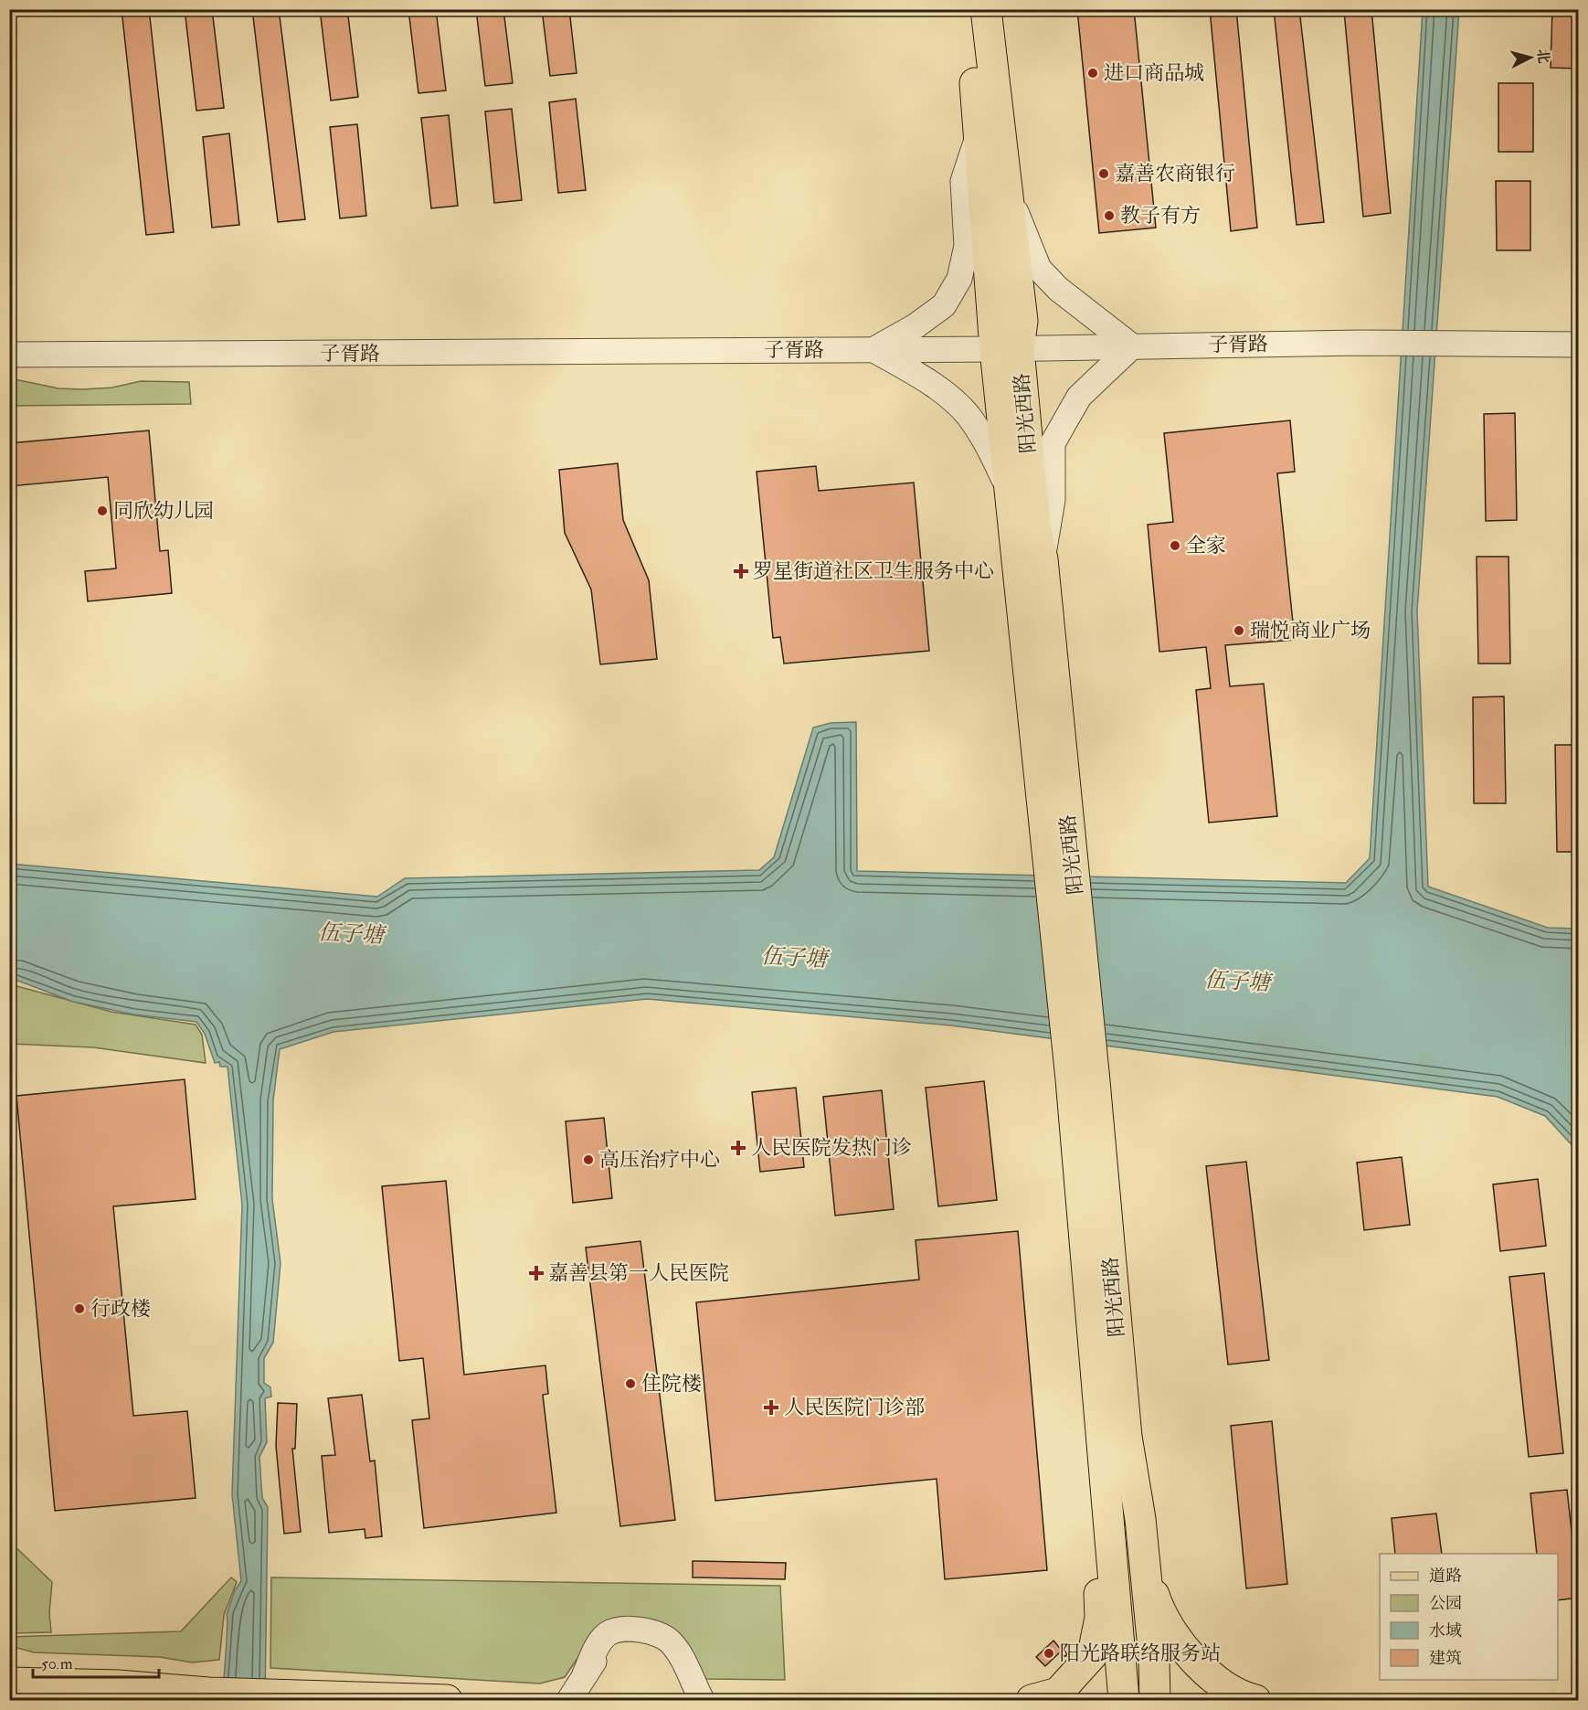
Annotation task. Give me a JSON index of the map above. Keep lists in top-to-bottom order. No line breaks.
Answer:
{"streets":{"main road":["阳光西路"],"street":["子胥路"]},"crossings":[["子胥路","阳光西路"]],"water":["伍子塘"],"places":{"other":["进口商品城","嘉善农商银行","教子有方","同欣幼儿园","全家","瑞悦商业广场","高压治疗中心","行政楼","住院楼","阳光路联络服务站"],"health":["罗星街道社区卫生服务中心","人民医院发热门诊","嘉善县第一人民医院","人民医院门诊部"]},"legend":["道路","公园","水域","建筑"],"scale_bar":"50 m","north":"right"}
